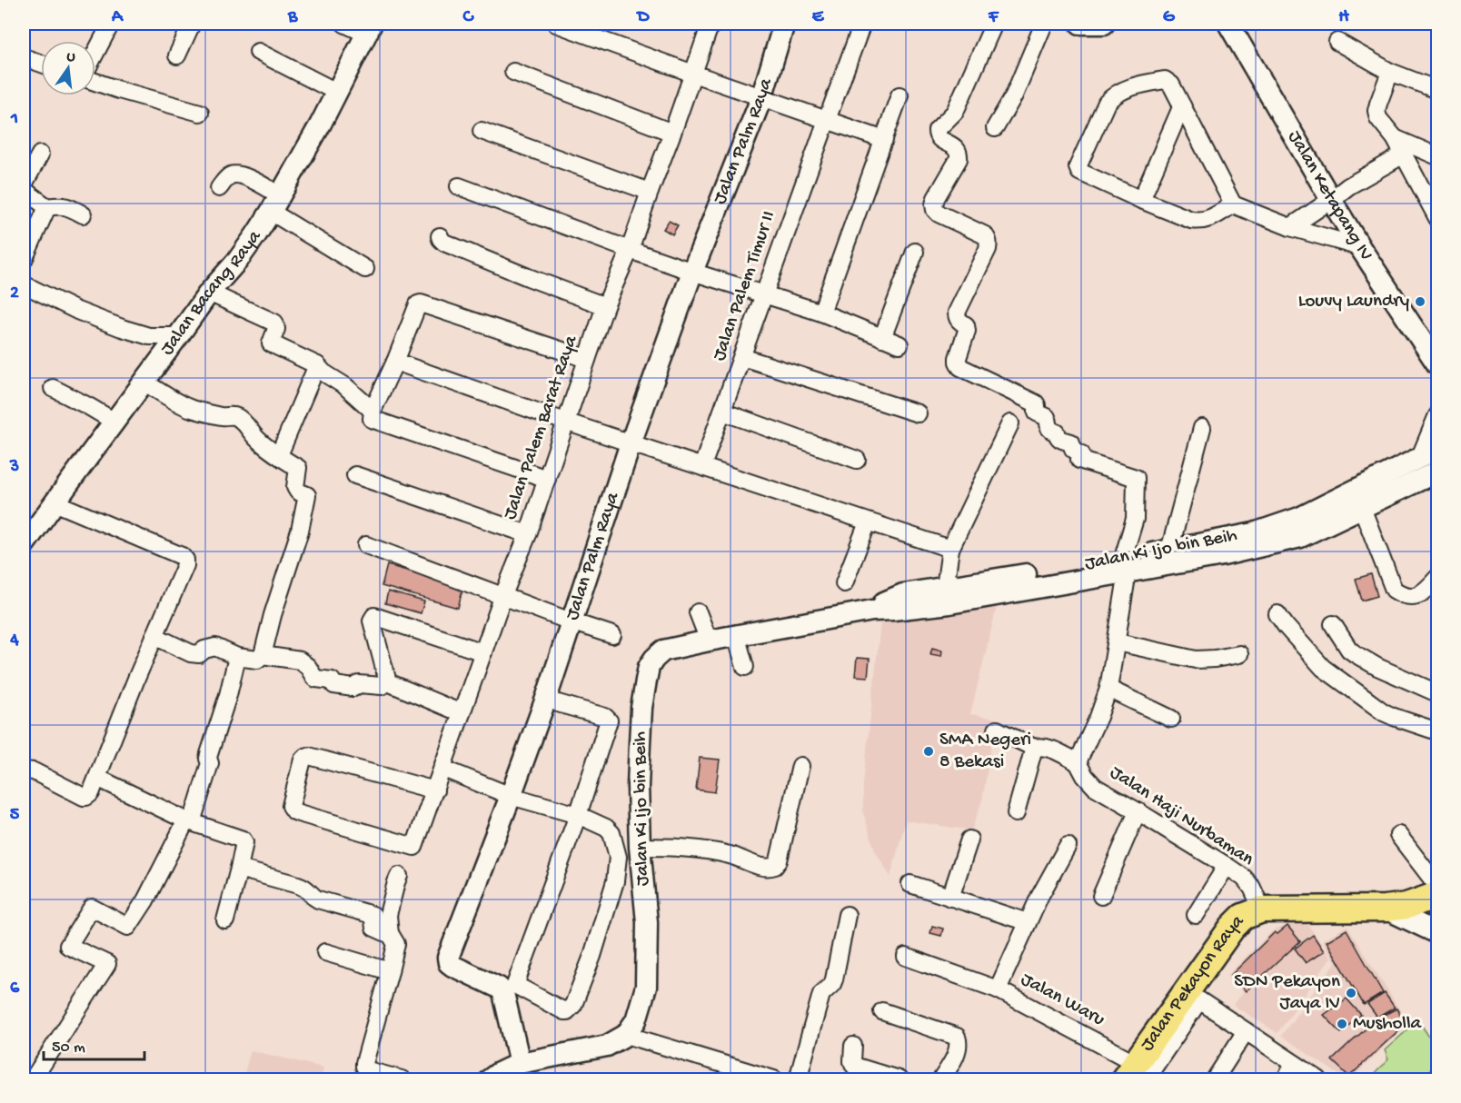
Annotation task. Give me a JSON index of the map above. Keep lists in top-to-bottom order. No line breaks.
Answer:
{"streets":{"main road":["Jalan Pekayon Raya"],"street":["Jalan Palm Raya","Jalan Ketapang IV","Jalan Palem Timur II","Jalan Bacang Raya","Jalan Palem Barat Raya","Jalan Ki Ijo bin Beih","Jalan Haji Nurbaman","Jalan Waru"]},"crossings":[["Jalan Haji Nurbaman","Jalan Pekayon Raya"],["Jalan Pekayon Raya","Jalan Waru"]],"places":["Louvy Laundry","SMA Negeri 8 Bekasi","SDN Pekayon Jaya IV","Musholla"],"scale_bar":"50 m","north":"top","grid":{"columns":["A","B","C","D","E","F","G","H"],"rows":["1","2","3","4","5","6"]}}
